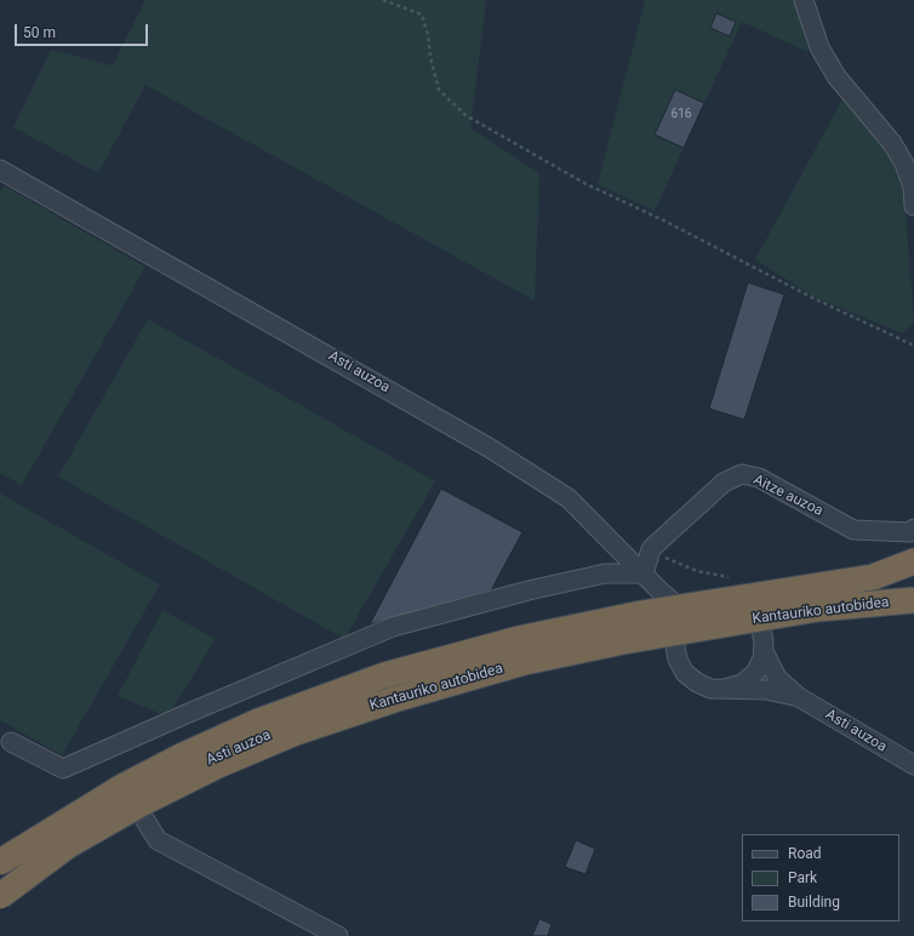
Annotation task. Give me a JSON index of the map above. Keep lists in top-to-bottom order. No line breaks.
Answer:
{"streets":{"highway":["Kantauriko autobidea"],"street":["Asti auzoa","Aitze auzoa"]},"house_numbers":["616"],"legend":["Road","Park","Building"],"scale_bar":"50 m"}
